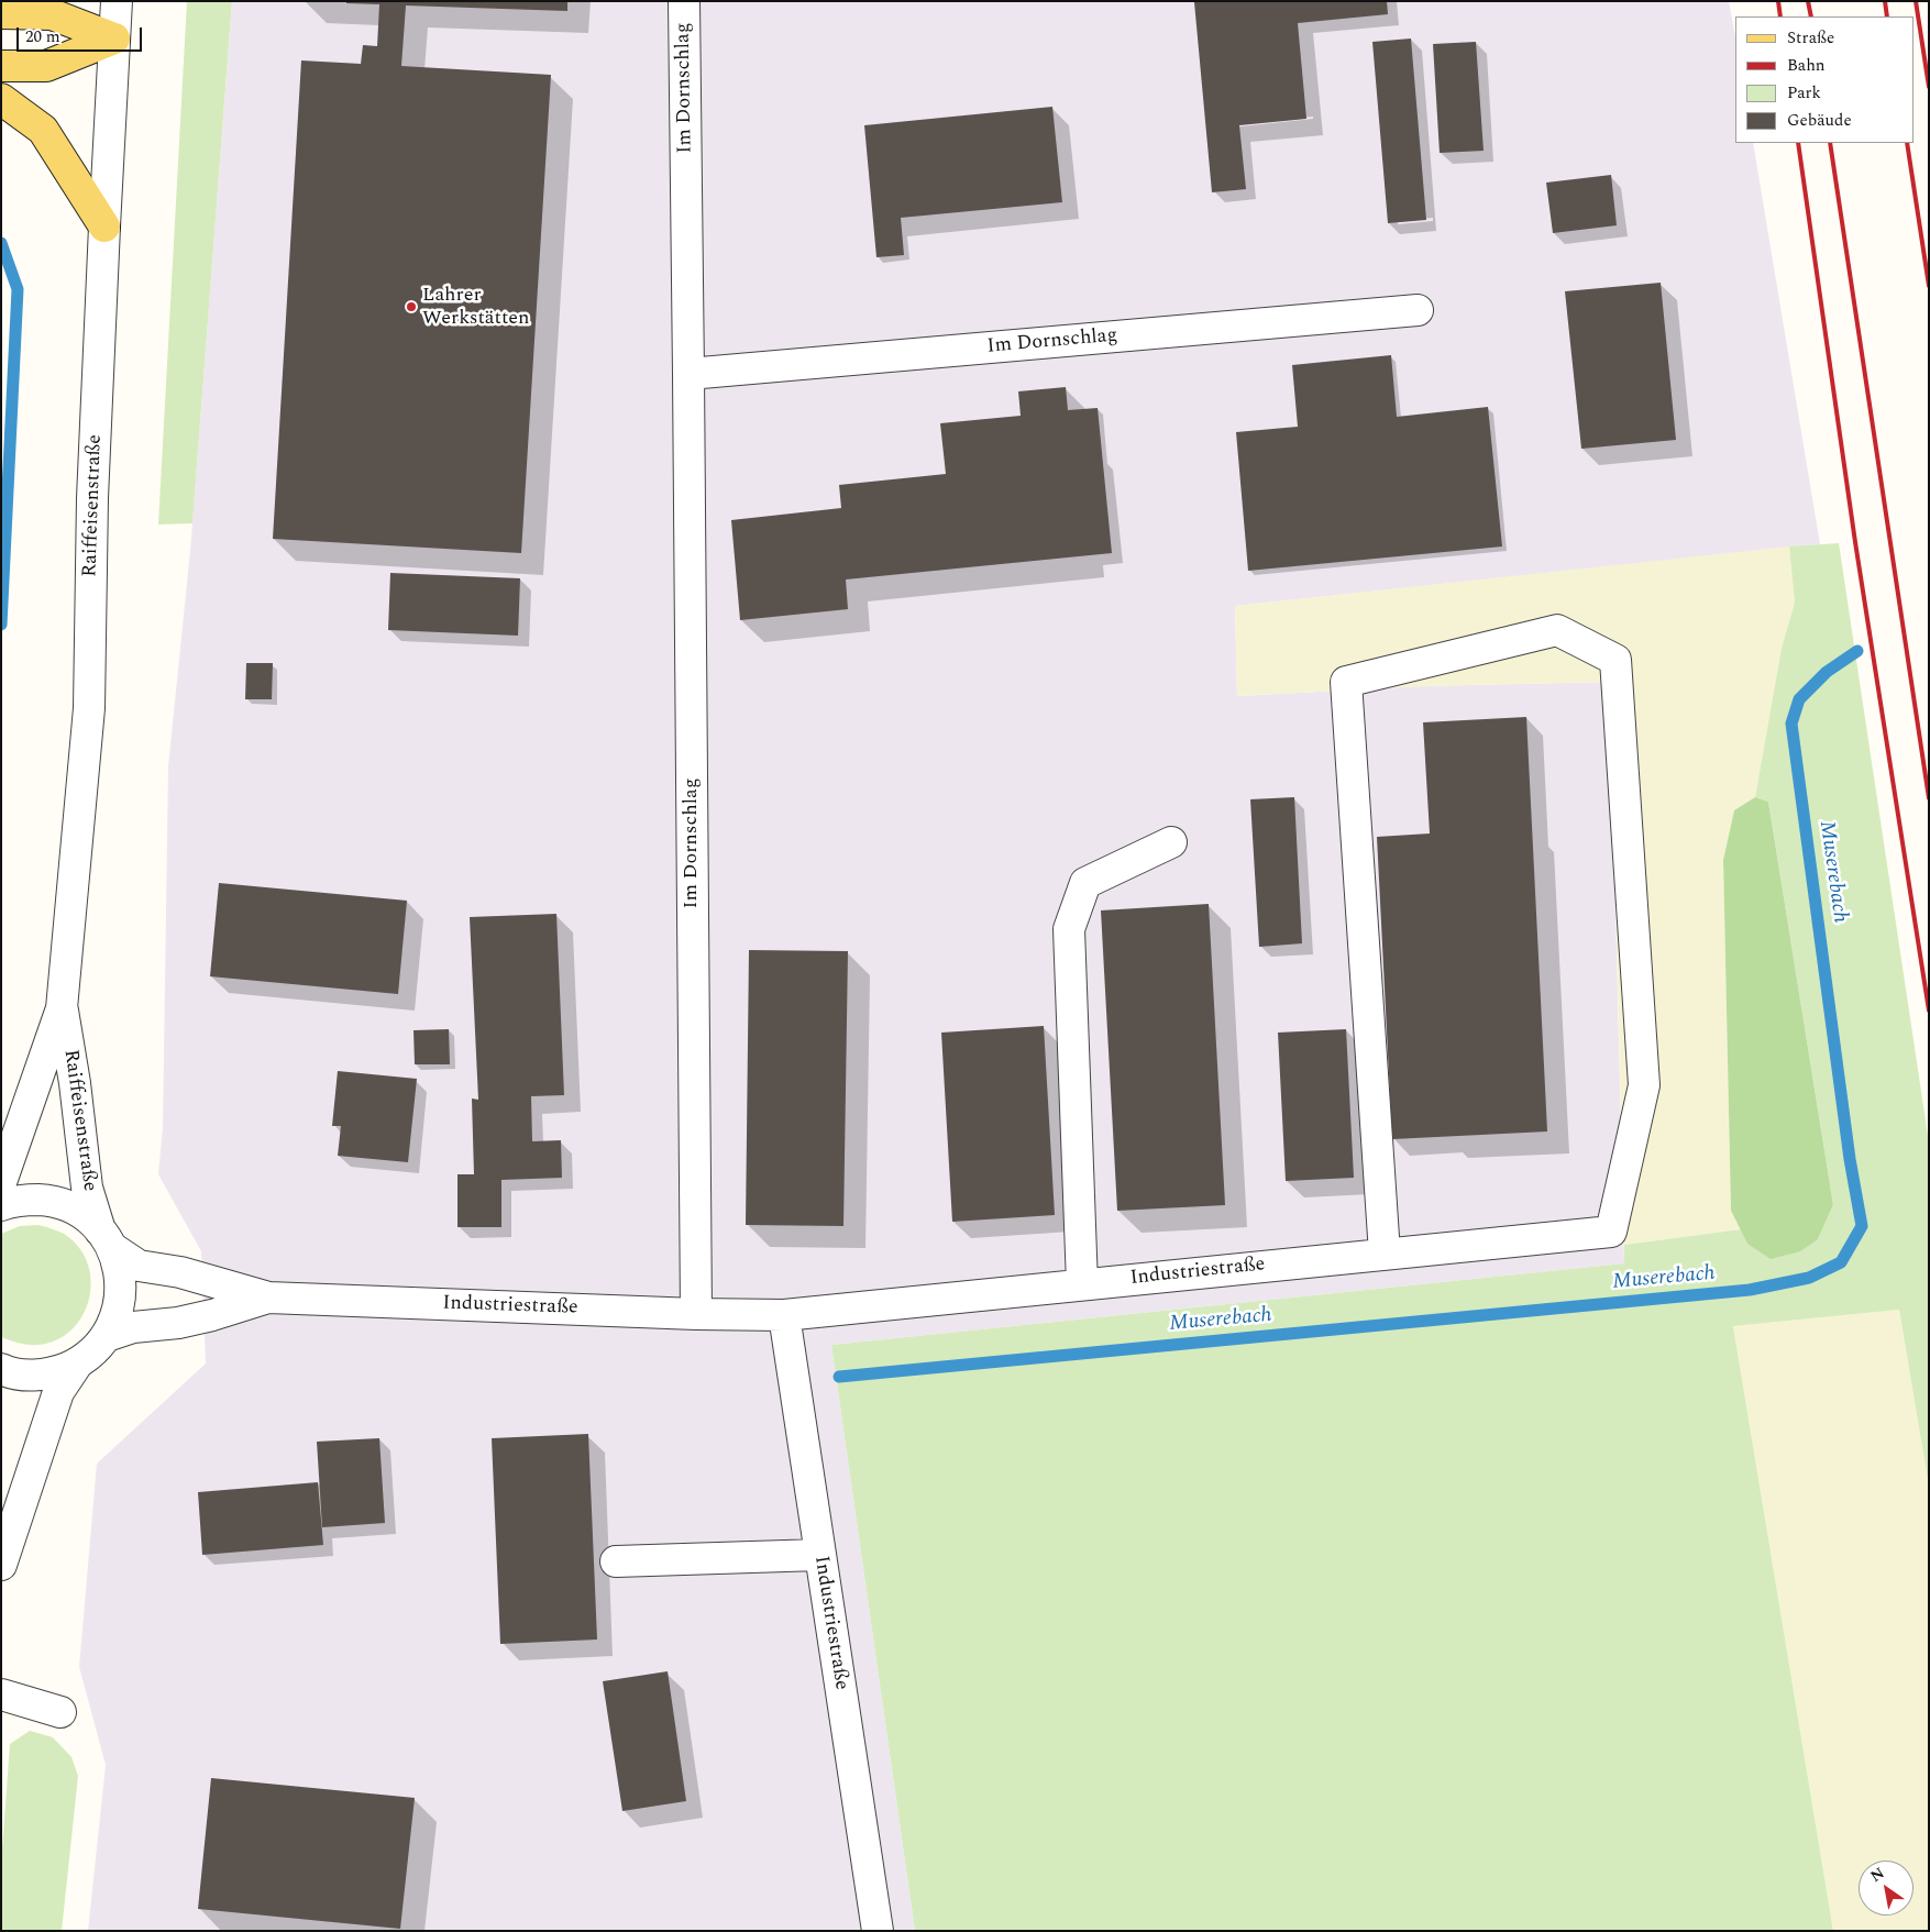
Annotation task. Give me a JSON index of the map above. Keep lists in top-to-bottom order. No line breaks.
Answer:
{"streets":{"street":["Im Dornschlag","Raiffeisenstraße","Industriestraße"]},"crossings":[["Im Dornschlag","Industriestraße"],["Raiffeisenstraße","Industriestraße"]],"water":["Muserebach"],"places":["Lahrer Werkstätten"],"legend":["Straße","Bahn","Park","Gebäude"],"scale_bar":"20 m","north":"top left"}
